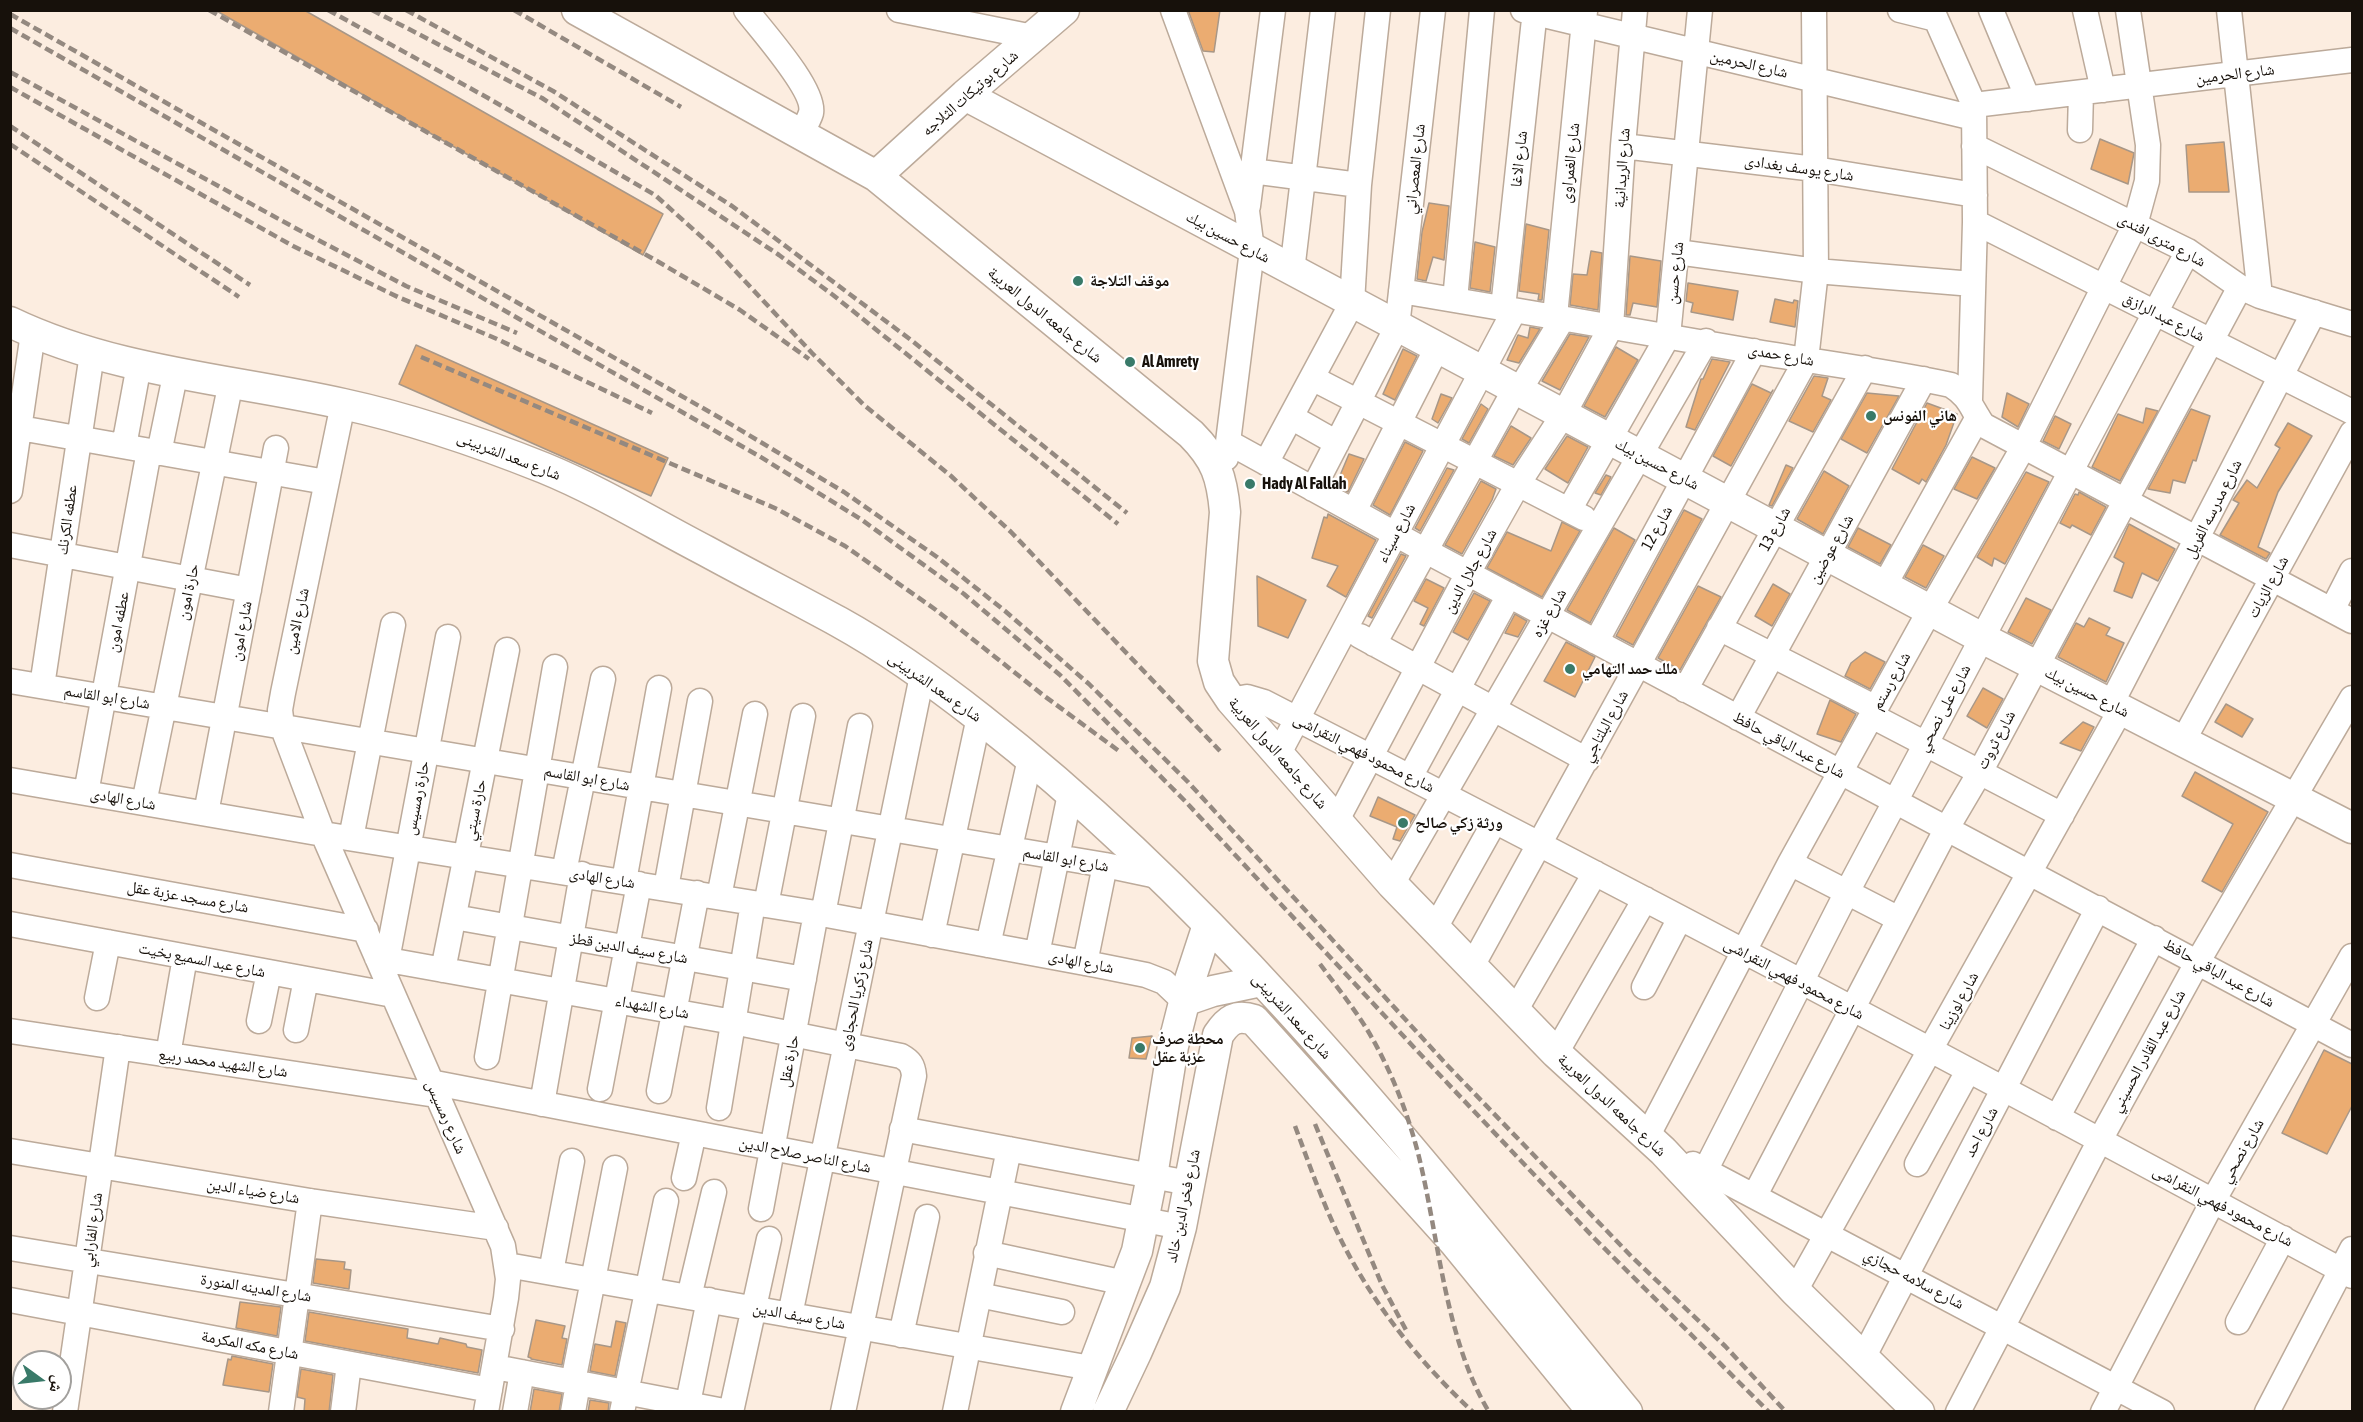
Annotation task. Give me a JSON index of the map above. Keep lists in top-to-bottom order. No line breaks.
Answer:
{"streets":{"main road":["شارع بوتيكات الثلاجه","شارع حسين بيك","شارع جامعه الدول العربية","شارع سعد الشربينى","شارع فخر الدين خالد"],"street":["شارع الحرمين","شارع الاغا","شارع الغمراوى","شارع الريدانية","شارع يوسف بغدادى","شارع المعصراني","شارع مترى افندى","شارع حسن","شارع عبد الرازق","شارع حمدى","شارع مدرسه الفريل","عطفه الكرنك","شارع 12","شارع 13","شارع سيناء","شارع عوضين","شارع جلال الدين","شارع الزيات","حارة امون","شارع غزه","شارع الامين","عطفه امون","شارع امون","شارع رستم","شارع ابو القاسم","شارع على نصحي","شارع البلتاجي","شارع ثروت","شارع عبد الباقي حافظ","شارع محمود فهمي النقراشى","حارة رمسيس","شارع الهادى","حارة سيتي","شارع مسجد عزبة عقل","شارع سيف الدين قطز","شارع عبد السميع بخيت","شارع زكريا الحجاوى","شارع لوزينا","شارع الشهداء","شارع عبد القادر الحسيني","حارة عقل","شارع الشهيد محمد ربيع","شارع رمسيس","شارع احد","شارع نصحي","شارع الناصر صلاح الدين","شارع ضياء الدين","شارع الفارابي","شارع سلامه حجازي","شارع المدينه المنورة","شارع سيف الدين","شارع مكه المكرمة"]},"crossings":[["شارع الحرمين","شارع الاغا"],["شارع الحرمين","شارع الغمراوى"],["شارع الحرمين","شارع الريدانية"],["شارع الحرمين","شارع حسن"],["شارع الحرمين","شارع رستم"],["شارع بوتيكات الثلاجه","شارع حسين بيك"],["شارع بوتيكات الثلاجه","شارع جامعه الدول العربية"],["شارع الاغا","شارع حمدى"],["شارع الاغا","شارع سيناء"],["شارع الغمراوى","شارع حمدى"],["شارع الريدانية","شارع يوسف بغدادى"],["شارع الريدانية","شارع حمدى"],["شارع الريدانية","شارع جلال الدين"],["شارع يوسف بغدادى","شارع حسن"],["شارع المعصراني","شارع حسين بيك"],["شارع المعصراني","شارع حمدى"],["شارع حسين بيك","شارع حسن"],["شارع حسين بيك","شارع مدرسه الفريل"],["شارع حسين بيك","شارع 12"],["شارع حسين بيك","شارع 13"],["شارع حسين بيك","شارع سيناء"],["شارع حسين بيك","شارع عوضين"],["شارع حسين بيك","شارع جلال الدين"],["شارع حسين بيك","شارع الزيات"],["شارع حسين بيك","شارع غزه"],["شارع حسين بيك","شارع رستم"],["شارع حسين بيك","شارع على نصحي"],["شارع حسين بيك","شارع البلتاجي"],["شارع حسين بيك","شارع ثروت"],["شارع حسين بيك","شارع لوزينا"],["شارع حسين بيك","شارع عبد القادر الحسيني"],["شارع مترى افندى","شارع مدرسه الفريل"],["شارع مترى افندى","شارع رستم"],["شارع مترى افندى","شارع على نصحي"],["شارع مترى افندى","شارع ثروت"],["شارع حسن","شارع حمدى"],["شارع جامعه الدول العربية","شارع سيناء"],["شارع جامعه الدول العربية","شارع جلال الدين"],["شارع جامعه الدول العربية","شارع غزه"],["شارع جامعه الدول العربية","شارع رستم"],["شارع جامعه الدول العربية","شارع البلتاجي"],["شارع جامعه الدول العربية","شارع محمود فهمي النقراشى"],["شارع جامعه الدول العربية","شارع لوزينا"],["شارع جامعه الدول العربية","شارع احد"],["شارع جامعه الدول العربية","شارع سلامه حجازي"],["شارع عبد الرازق","شارع مدرسه الفريل"],["شارع عبد الرازق","شارع رستم"],["شارع عبد الرازق","شارع على نصحي"],["شارع عبد الرازق","شارع ثروت"],["شارع حمدى","شارع مدرسه الفريل"],["شارع حمدى","شارع 12"],["شارع حمدى","شارع 13"],["شارع حمدى","شارع سيناء"],["شارع حمدى","شارع عوضين"],["شارع حمدى","شارع جلال الدين"],["شارع حمدى","شارع الزيات"],["شارع حمدى","شارع غزه"],["شارع حمدى","شارع رستم"],["شارع حمدى","شارع على نصحي"],["شارع حمدى","شارع البلتاجي"],["شارع حمدى","شارع ثروت"],["شارع سعد الشربينى","عطفه الكرنك"],["شارع سعد الشربينى","حارة امون"],["شارع سعد الشربينى","شارع الامين"],["شارع سعد الشربينى","عطفه امون"],["شارع سعد الشربينى","شارع ابو القاسم"],["شارع سعد الشربينى","شارع زكريا الحجاوى"],["شارع سعد الشربينى","شارع فخر الدين خالد"],["شارع مدرسه الفريل","شارع لوزينا"],["عطفه الكرنك","شارع ابو القاسم"],["شارع 12","شارع عبد الباقي حافظ"],["شارع 13","شارع عبد الباقي حافظ"],["شارع سيناء","شارع عبد الباقي حافظ"],["شارع سيناء","شارع محمود فهمي النقراشى"],["شارع عوضين","شارع عبد الباقي حافظ"],["شارع جلال الدين","شارع عبد الباقي حافظ"],["شارع جلال الدين","شارع محمود فهمي النقراشى"],["حارة امون","شارع ابو القاسم"],["حارة امون","شارع الهادى"],["شارع غزه","شارع عبد الباقي حافظ"],["شارع غزه","شارع محمود فهمي النقراشى"],["شارع الامين","شارع ابو القاسم"],["شارع الامين","شارع الهادى"],["شارع الامين","شارع رمسيس"],["عطفه امون","شارع ابو القاسم"],["عطفه امون","شارع الهادى"],["شارع امون","شارع ابو القاسم"],["شارع امون","شارع الهادى"],["شارع رستم","شارع عبد الباقي حافظ"],["شارع رستم","شارع محمود فهمي النقراشى"],["شارع رستم","شارع سلامه حجازي"],["شارع ابو القاسم","حارة رمسيس"],["شارع ابو القاسم","حارة سيتي"],["شارع ابو القاسم","شارع زكريا الحجاوى"],["شارع ابو القاسم","حارة عقل"],["شارع على نصحي","شارع عبد الباقي حافظ"],["شارع على نصحي","شارع محمود فهمي النقراشى"],["شارع على نصحي","شارع سلامه حجازي"],["شارع البلتاجي","شارع عبد الباقي حافظ"],["شارع البلتاجي","شارع محمود فهمي النقراشى"],["شارع ثروت","شارع عبد الباقي حافظ"],["شارع ثروت","شارع محمود فهمي النقراشى"],["شارع ثروت","شارع سلامه حجازي"],["شارع عبد الباقي حافظ","شارع لوزينا"],["شارع عبد الباقي حافظ","شارع عبد القادر الحسيني"],["شارع عبد الباقي حافظ","شارع احد"],["شارع عبد الباقي حافظ","شارع نصحي"],["شارع محمود فهمي النقراشى","شارع لوزينا"],["شارع محمود فهمي النقراشى","شارع عبد القادر الحسيني"],["شارع محمود فهمي النقراشى","شارع احد"],["شارع محمود فهمي النقراشى","شارع نصحي"],["حارة رمسيس","شارع الهادى"],["حارة رمسيس","شارع الشهداء"],["حارة رمسيس","شارع رمسيس"],["شارع الهادى","حارة سيتي"],["شارع الهادى","شارع زكريا الحجاوى"],["شارع الهادى","حارة عقل"],["شارع الهادى","شارع رمسيس"],["حارة سيتي","شارع سيف الدين قطز"],["حارة سيتي","شارع الشهداء"],["شارع مسجد عزبة عقل","شارع رمسيس"],["شارع سيف الدين قطز","حارة عقل"],["شارع عبد السميع بخيت","شارع رمسيس"],["شارع زكريا الحجاوى","شارع الشهداء"],["شارع زكريا الحجاوى","شارع الناصر صلاح الدين"],["شارع زكريا الحجاوى","شارع سيف الدين"],["شارع لوزينا","شارع سلامه حجازي"],["شارع الشهداء","حارة عقل"],["شارع الشهداء","شارع رمسيس"],["شارع عبد القادر الحسيني","شارع سلامه حجازي"],["حارة عقل","شارع الناصر صلاح الدين"],["شارع الشهيد محمد ربيع","شارع رمسيس"],["شارع الشهيد محمد ربيع","شارع الناصر صلاح الدين"],["شارع الشهيد محمد ربيع","شارع الفارابي"],["شارع رمسيس","شارع الناصر صلاح الدين"],["شارع رمسيس","شارع ضياء الدين"],["شارع رمسيس","شارع المدينه المنورة"],["شارع رمسيس","شارع سيف الدين"],["شارع رمسيس","شارع مكه المكرمة"],["شارع احد","شارع سلامه حجازي"],["شارع نصحي","شارع سلامه حجازي"],["شارع الناصر صلاح الدين","شارع فخر الدين خالد"],["شارع ضياء الدين","شارع الفارابي"],["شارع الفارابي","شارع المدينه المنورة"],["شارع الفارابي","شارع مكه المكرمة"]],"places":["موقف التلاجة","Al Amrety","هاني الفونس","Hady Al Fallah","ملك حمد التهامي","ورثة زكي صالح","محطة صرف عزبة عقل"],"north":"right"}
